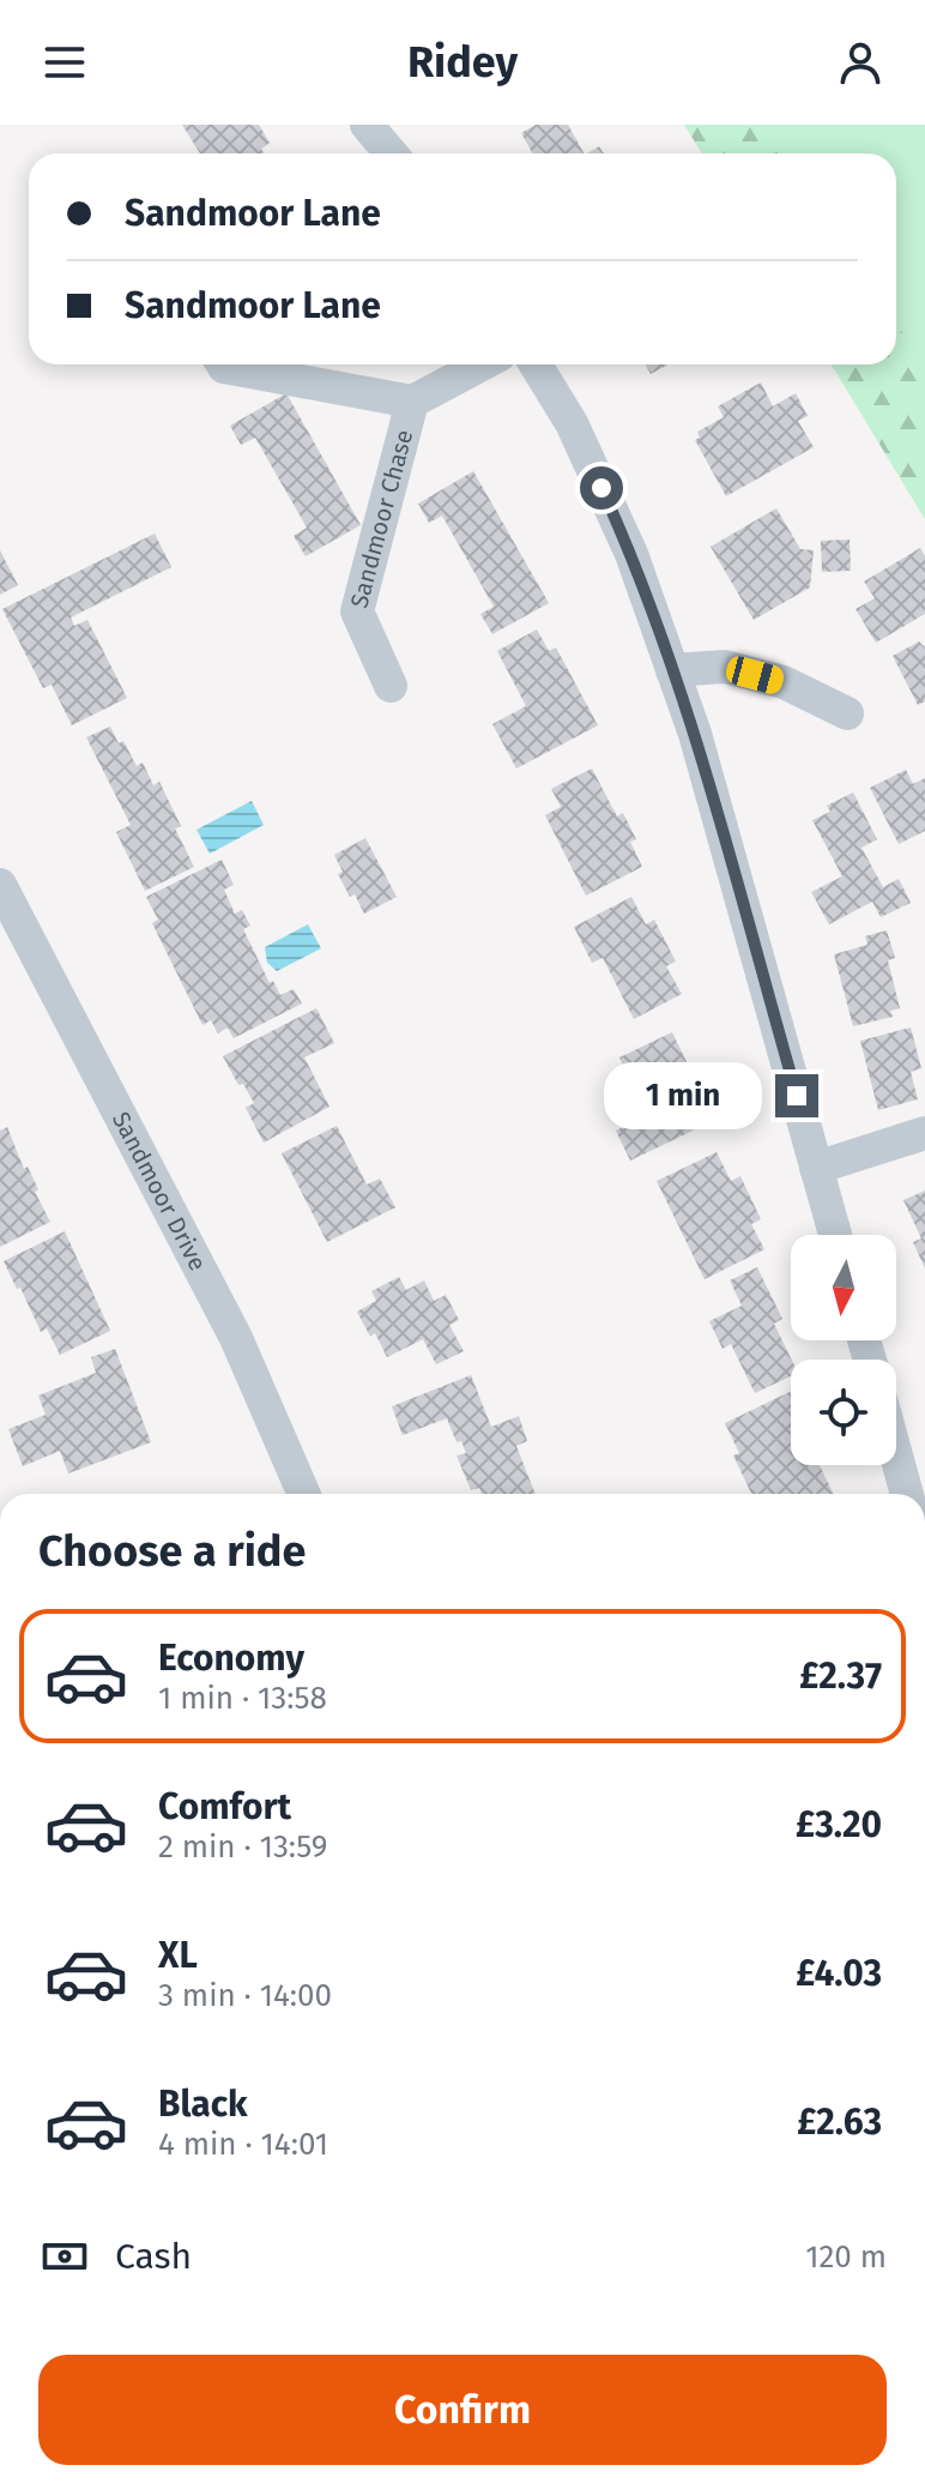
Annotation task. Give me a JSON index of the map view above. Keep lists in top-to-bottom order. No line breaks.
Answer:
{"streets":{"street":["Sandmoor Chase","Sandmoor Drive"]},"north":"bottom","page":{"header":"Ridey","banner":["Sandmoor Lane","Sandmoor Lane"],"bubble":"1 min","heading":"Choose a ride","list":[{"name":"Economy","note":"1 min · 13:58","value":"£2.37"},{"name":"Comfort","note":"2 min · 13:59","value":"£3.20"},{"name":"XL","note":"3 min · 14:00","value":"£4.03"},{"name":"Black","note":"4 min · 14:01","value":"£2.63"}],"pay":["Cash","120 m"],"buttons":"Confirm"}}
